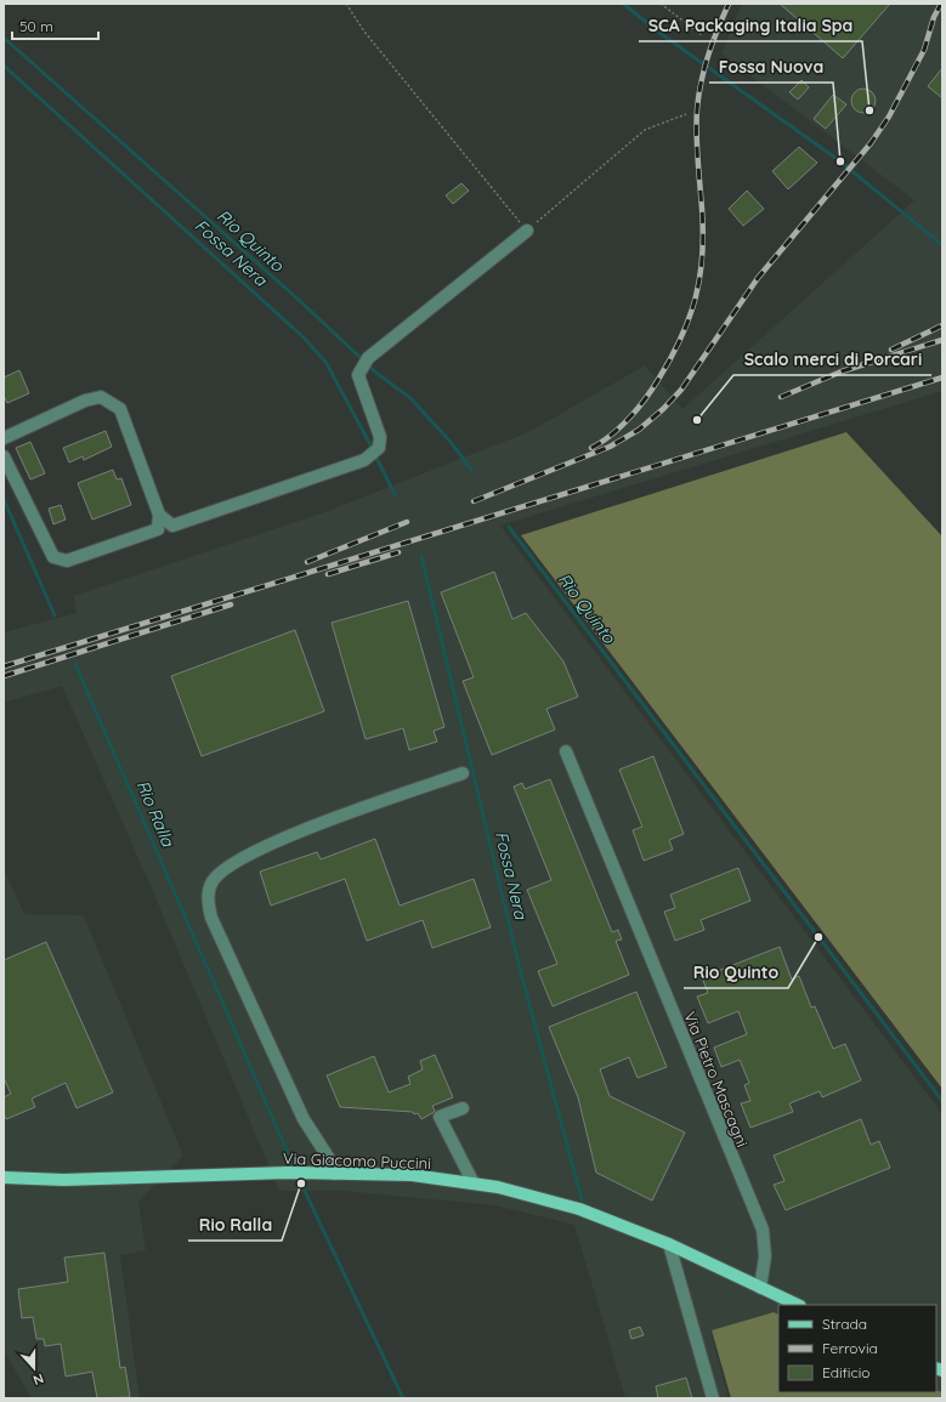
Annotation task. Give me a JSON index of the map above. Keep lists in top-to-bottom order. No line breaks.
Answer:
{"streets":{"main road":["Via Giacomo Puccini"],"street":["Via Pietro Mascagni"]},"crossings":[["Via Pietro Mascagni","Via Giacomo Puccini"]],"water":["Rio Quinto","Fossa Nera","Rio Ralla"],"places":["SCA Packaging Italia Spa","Fossa Nuova","Scalo merci di Porcari","Rio Quinto","Rio Ralla"],"legend":["Strada","Ferrovia","Edificio"],"scale_bar":"50 m","north":"bottom"}
